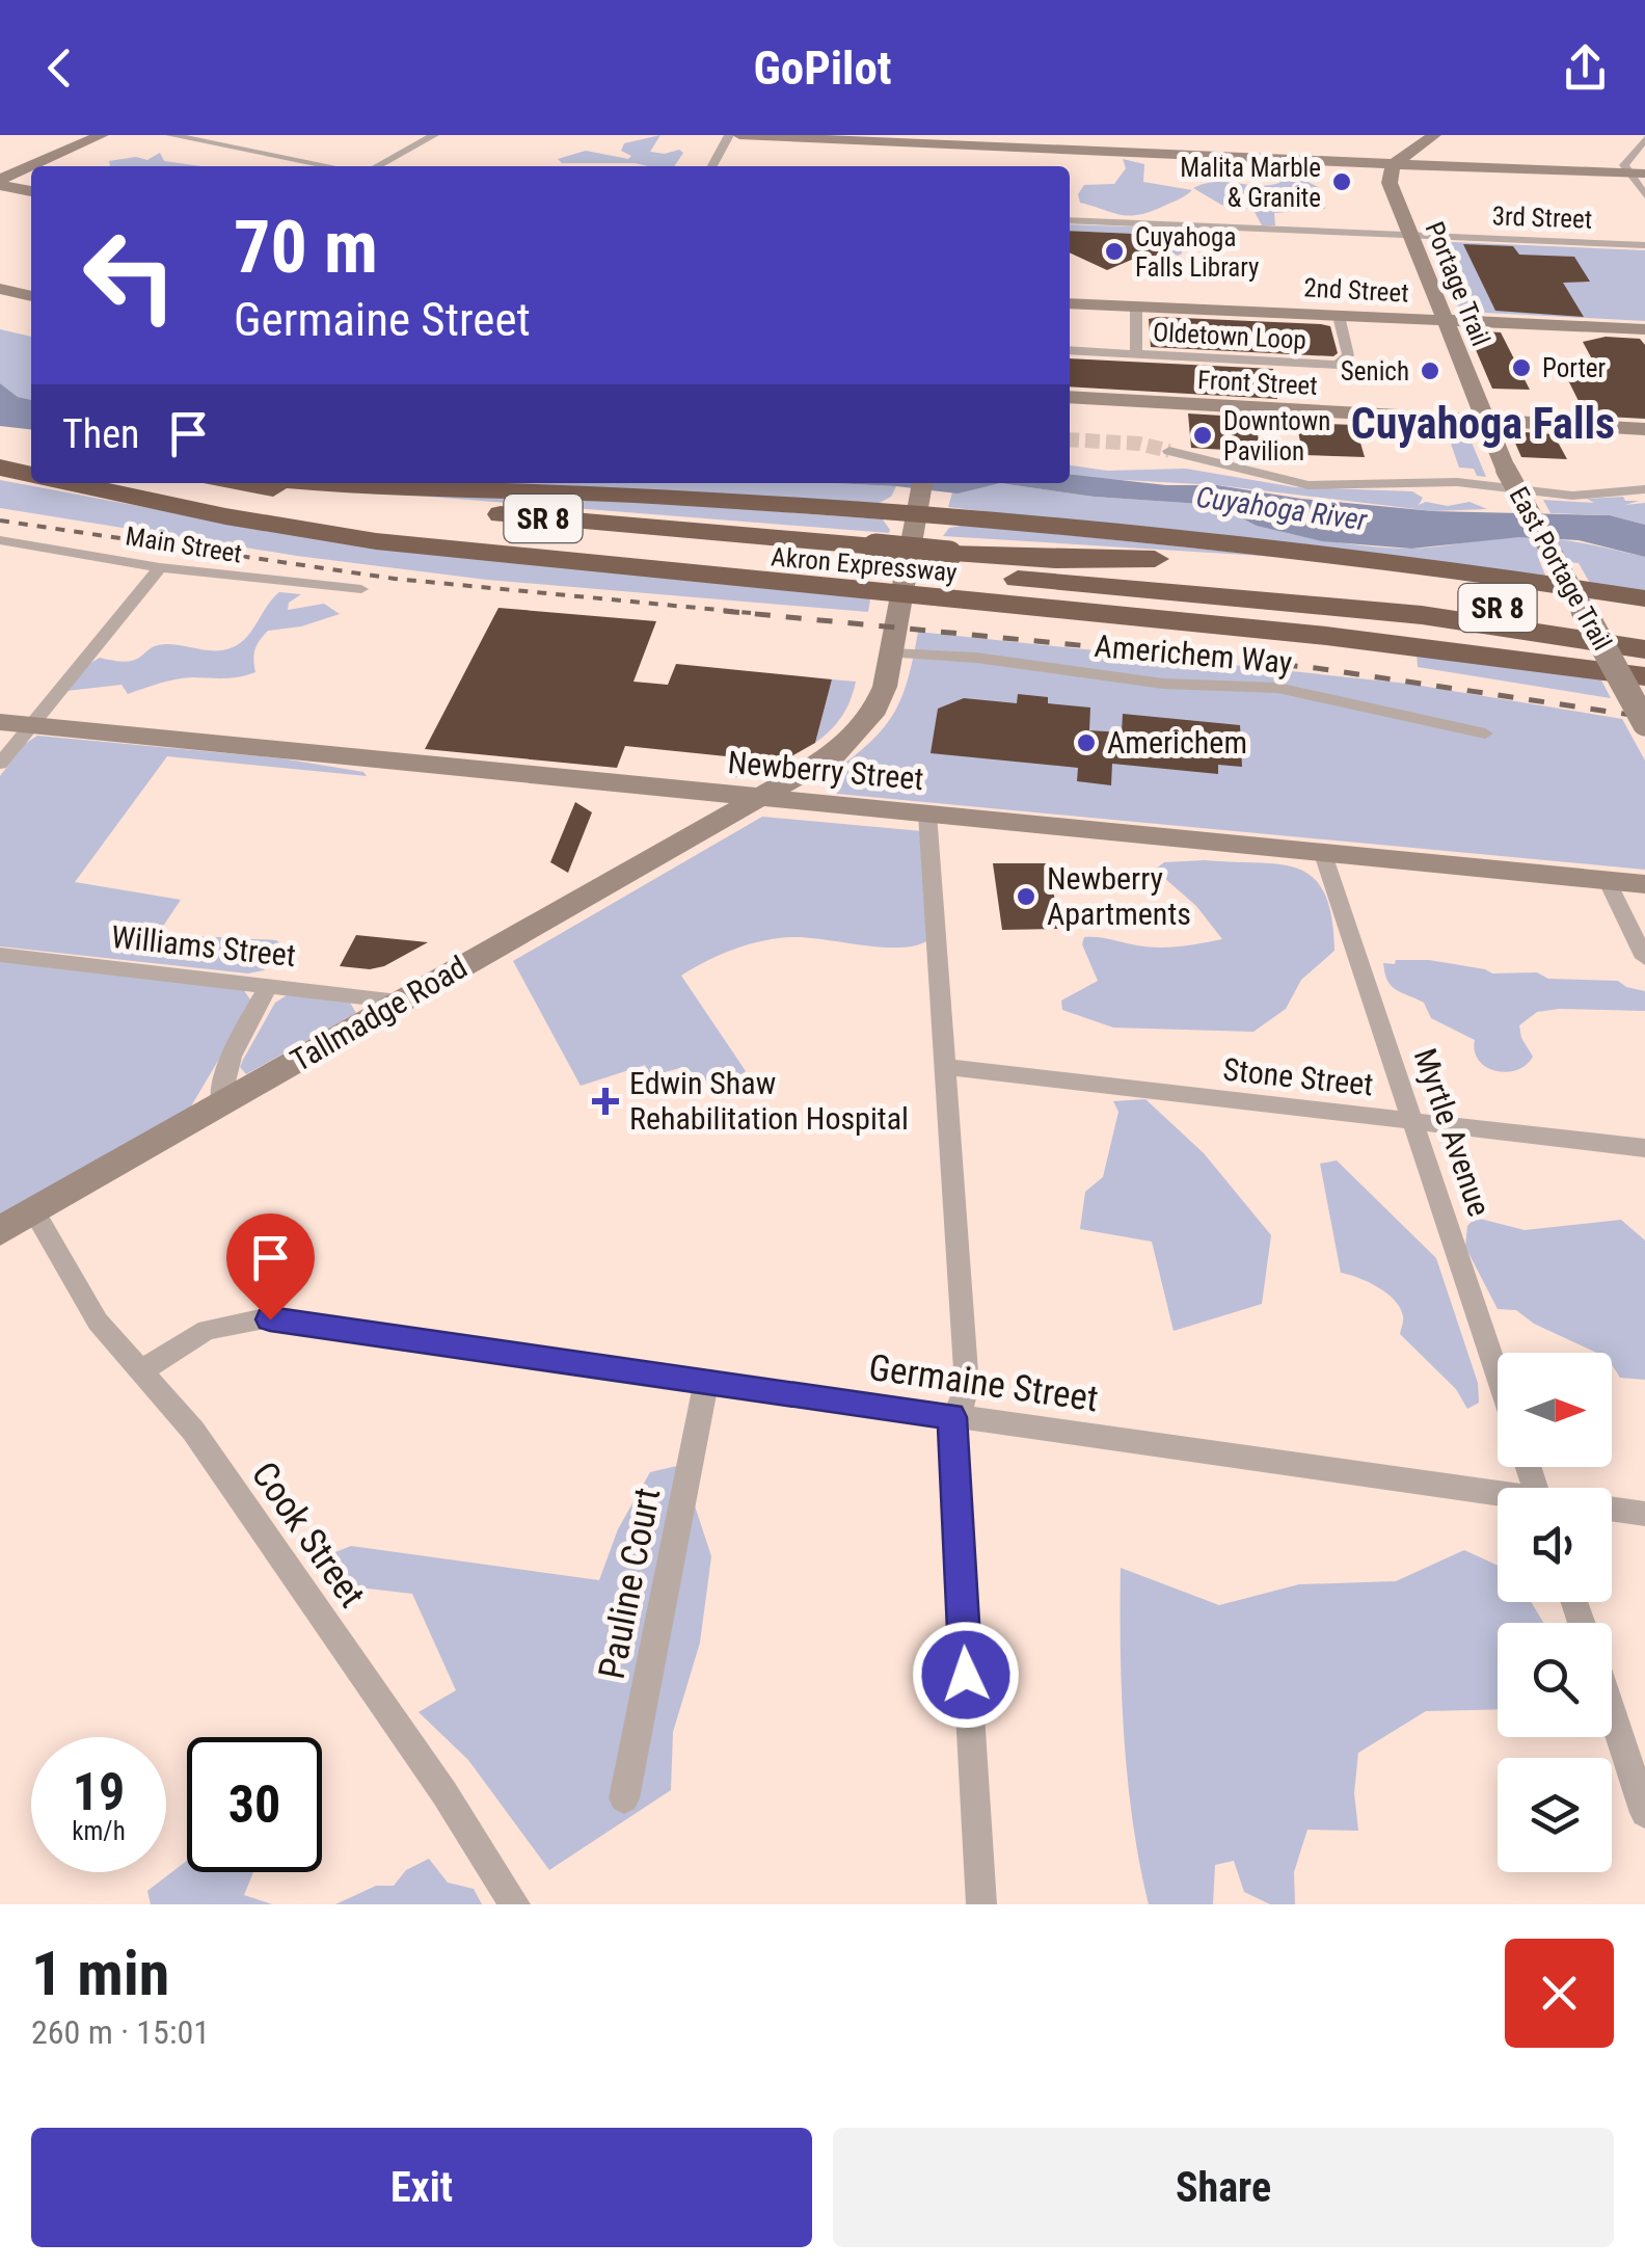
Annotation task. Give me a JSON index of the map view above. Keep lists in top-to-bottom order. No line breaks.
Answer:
{"streets":{"highway":["SR 8","Akron Expressway"],"street":["3rd Street","Portage Trail","2nd Street","Oldetown Loop","Front Street","Main Street","East Portage Trail","Americhem Way","Newberry Street","Williams Street","Tallmadge Road","Stone Street","Myrtle Avenue","Germaine Street","Cook Street","Pauline Court"]},"crossings":[["3rd Street","Portage Trail"],["Portage Trail","2nd Street"],["Portage Trail","Front Street"],["Portage Trail","East Portage Trail"],["2nd Street","Oldetown Loop"],["Akron Expressway","Tallmadge Road"],["Americhem Way","Tallmadge Road"],["Newberry Street","Tallmadge Road"],["Newberry Street","Myrtle Avenue"],["Williams Street","Tallmadge Road"],["Tallmadge Road","Cook Street"],["Stone Street","Myrtle Avenue"],["Germaine Street","Cook Street"],["Germaine Street","Pauline Court"]],"districts":["Cuyahoga Falls"],"water":["Cuyahoga River"],"places":{"other":["Malita Marble & Granite","Cuyahoga Falls Library","Porter","Senich","Downtown Pavilion","Americhem","Newberry Apartments"],"health":["Edwin Shaw Rehabilitation Hospital"]},"north":"right","page":{"header":"GoPilot","turn":["70 m","Germaine Street"],"then":"Then","speed":"19 km/h","limit":"30","heading":["1 min","260 m · 15:01"],"buttons":["Exit","Share"]}}
